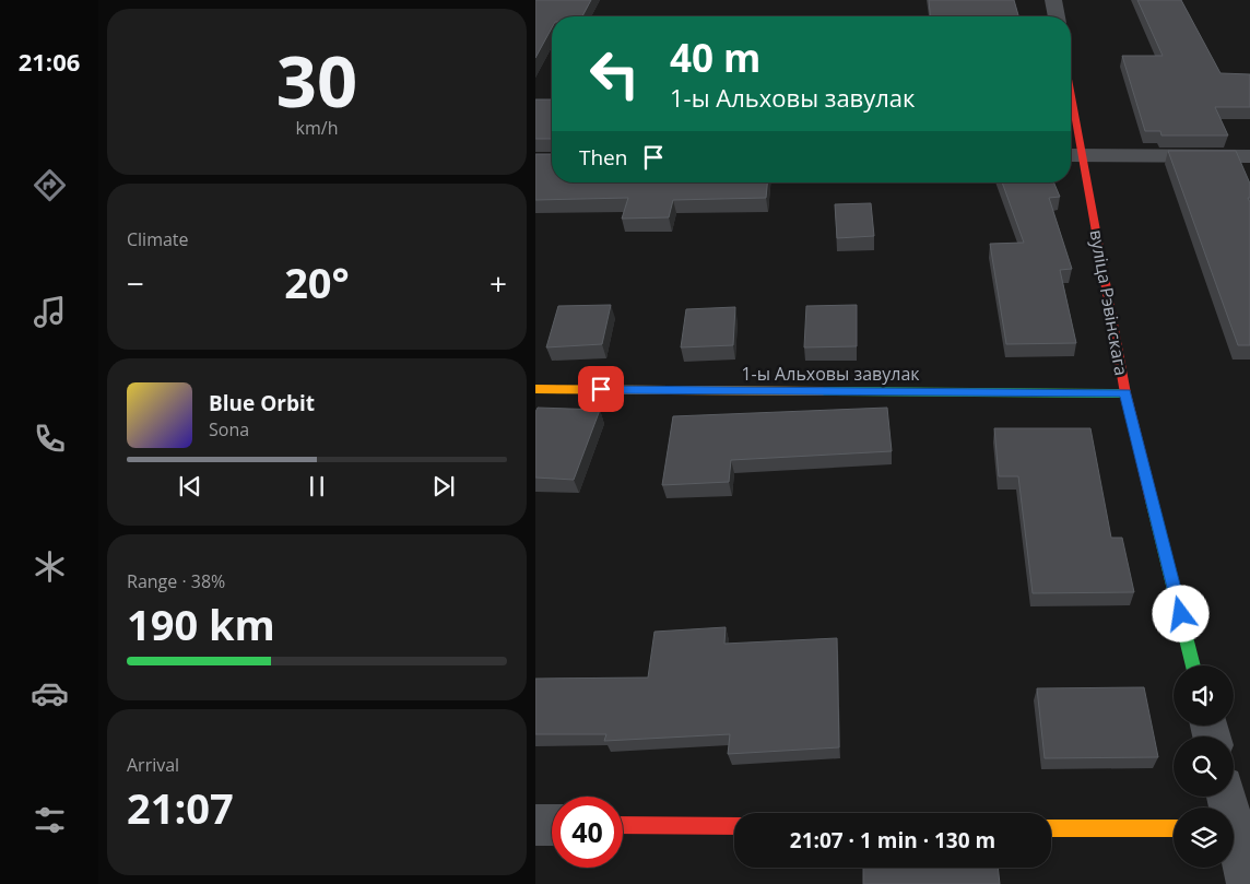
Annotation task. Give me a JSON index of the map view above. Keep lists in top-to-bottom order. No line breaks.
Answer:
{"streets":{"street":["вуліца Рэвінскага","1-ы Альховы завулак"]},"crossings":[["вуліца Рэвінскага","1-ы Альховы завулак"]],"page":{"tabs":"21:06","tile":[["30","km/h"],"Climate",["Range · 38%","190 km"],["Arrival","21:07"]],"turn":["40 m","1-ы Альховы завулак"],"then":"Then","heat":["−","20°","+"],"song":["Blue Orbit","Sona"],"limit":"40","trip":"21:07 · 1 min · 130 m"}}
